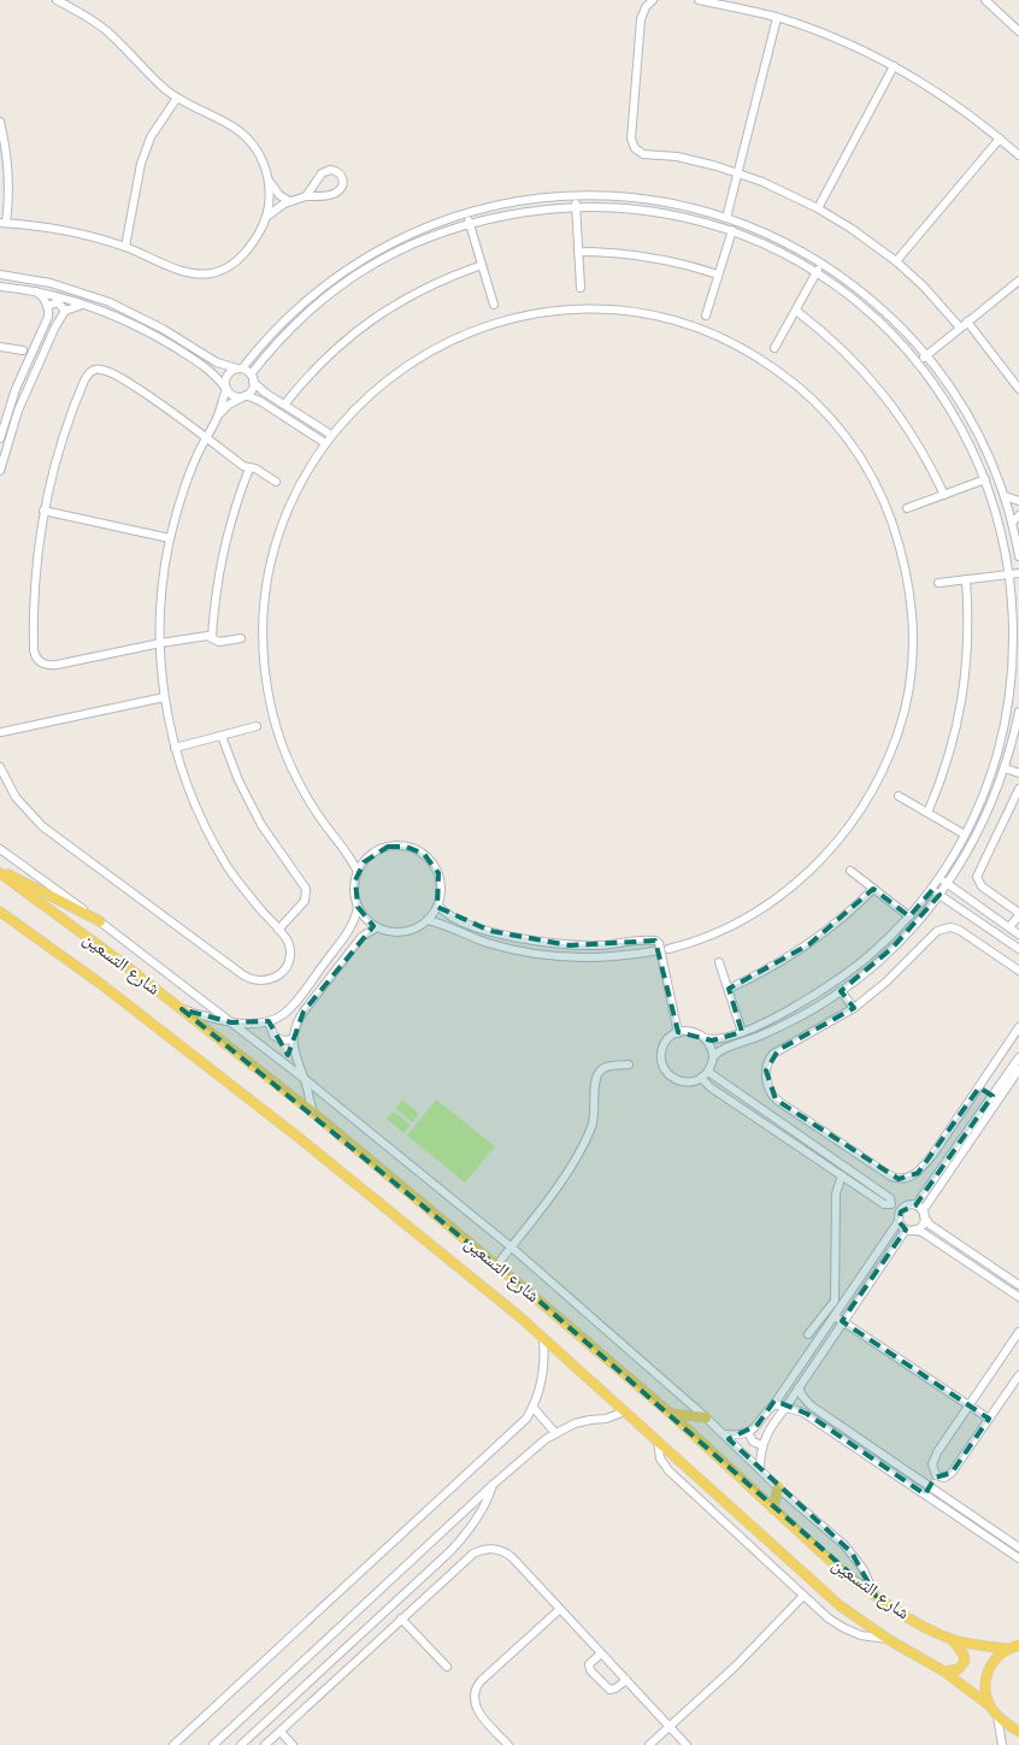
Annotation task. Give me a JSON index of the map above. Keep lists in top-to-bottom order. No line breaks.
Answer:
{"streets":{"main road":["شارع التسعين"]}}
